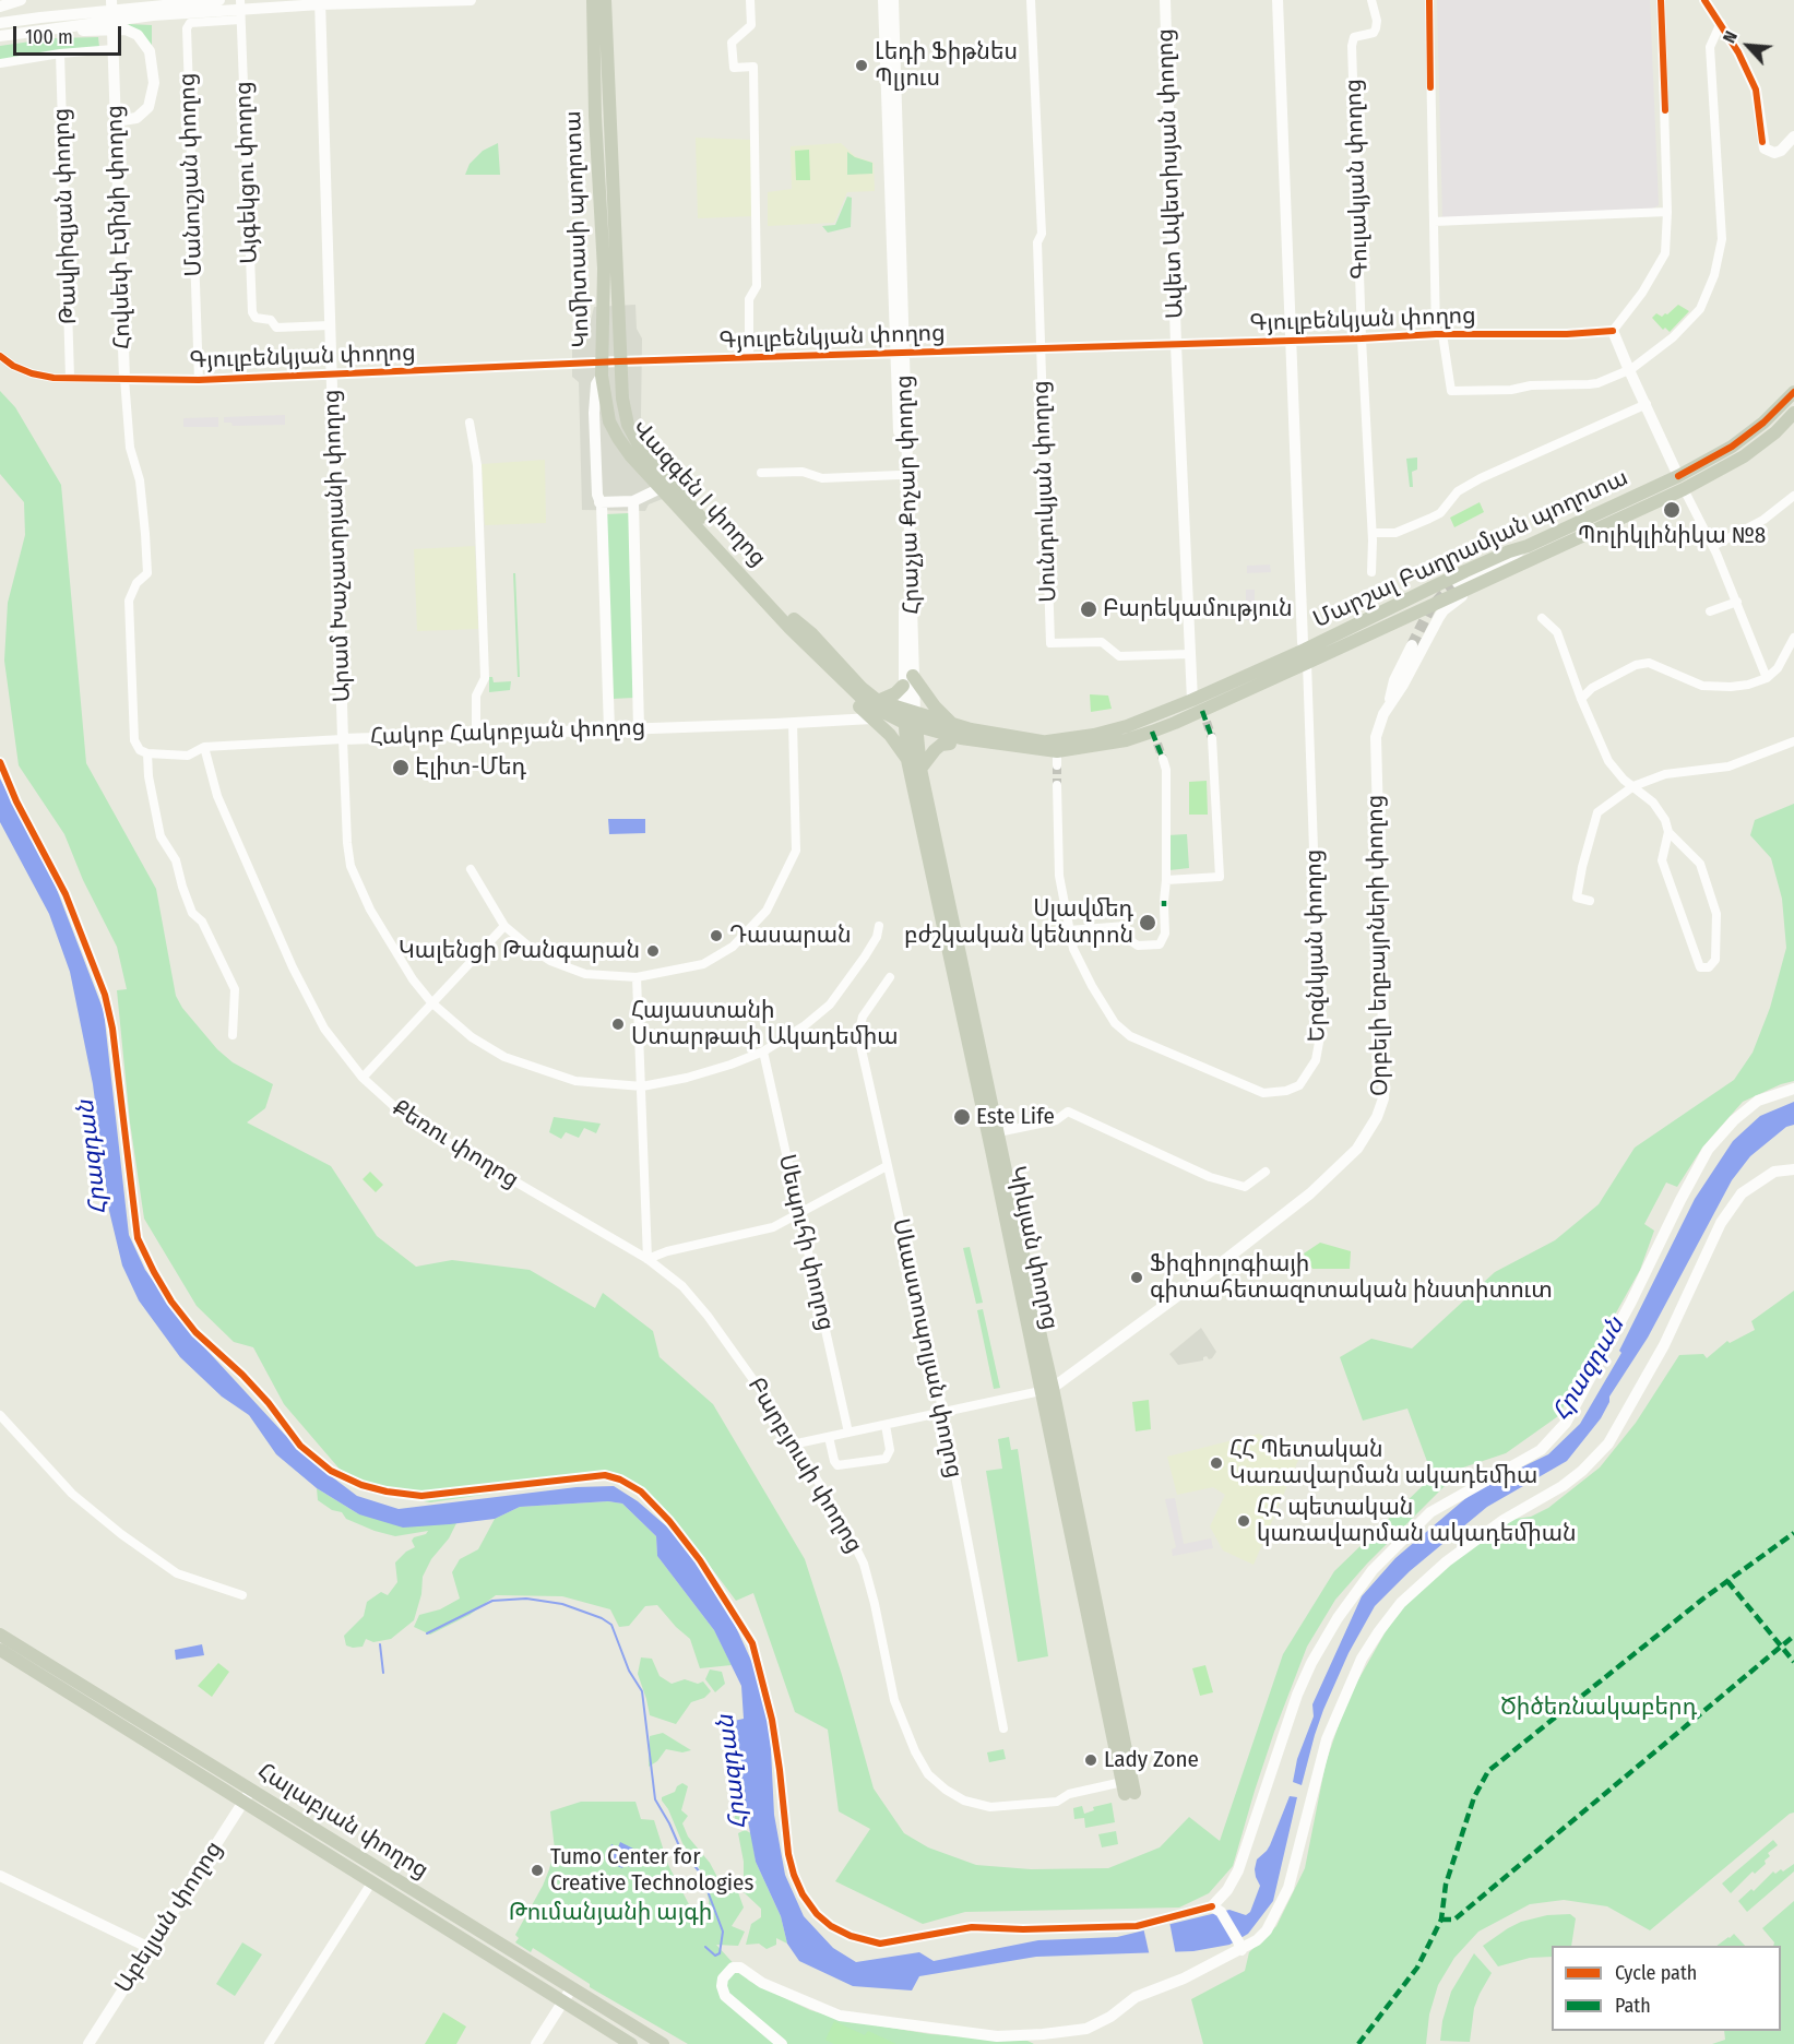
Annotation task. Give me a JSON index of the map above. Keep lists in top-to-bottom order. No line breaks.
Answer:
{"streets":{"main road":["Կոմիտասի պողոտա","Վազգեն I փողոց","Մարշալ Բաղրամյան պողոտա","Կիևյան փողոց","Հալաբյան փողոց"],"street":["Այգեկցու փողոց","Ավետ Ավետիսյան փողոց","Մանուշյան փողոց","Գուլակյան փողոց","Թավրիզյան փողոց","Հովսեփ Էմինի փողոց","Գյուլբենկյան փողոց","Սունդուկյան փողոց","Հրաչյա Քոչար փողոց","Արամ Խաչատրյանի փողոց","Հակոբ Հակոբյան փողոց","Երզնկյան փողոց","Օրբելի եղբայրների փողոց","Քեռու փողոց","Սեպուհի փողոց","Սևաստոպոլյան փողոց","Բարբյուսի փողոց","Աբելյան փողոց"]},"crossings":[["Այգեկցու փողոց","Մանուշյան փողոց"],["Այգեկցու փողոց","Արամ Խաչատրյանի փողոց"],["Ավետ Ավետիսյան փողոց","Գյուլբենկյան փողոց"],["Ավետ Ավետիսյան փողոց","Սունդուկյան փողոց"],["Ավետ Ավետիսյան փողոց","Մարշալ Բաղրամյան պողոտա"],["Մանուշյան փողոց","Գյուլբենկյան փողոց"],["Գուլակյան փողոց","Գյուլբենկյան փողոց"],["Թավրիզյան փողոց","Գյուլբենկյան փողոց"],["Հովսեփ Էմինի փողոց","Գյուլբենկյան փողոց"],["Հովսեփ Էմինի փողոց","Հակոբ Հակոբյան փողոց"],["Կոմիտասի պողոտա","Գյուլբենկյան փողոց"],["Կոմիտասի պողոտա","Վազգեն I փողոց"],["Կոմիտասի պողոտա","Հակոբ Հակոբյան փողոց"],["Գյուլբենկյան փողոց","Սունդուկյան փողոց"],["Գյուլբենկյան փողոց","Վազգեն I փողոց"],["Գյուլբենկյան փողոց","Հրաչյա Քոչար փողոց"],["Գյուլբենկյան փողոց","Արամ Խաչատրյանի փողոց"],["Վազգեն I փողոց","Հրաչյա Քոչար փողոց"],["Վազգեն I փողոց","Մարշալ Բաղրամյան պողոտա"],["Վազգեն I փողոց","Հակոբ Հակոբյան փողոց"],["Վազգեն I փողոց","Կիևյան փողոց"],["Հրաչյա Քոչար փողոց","Մարշալ Բաղրամյան պողոտա"],["Հրաչյա Քոչար փողոց","Կիևյան փողոց"],["Արամ Խաչատրյանի փողոց","Հակոբ Հակոբյան փողոց"],["Մարշալ Բաղրամյան պողոտա","Երզնկյան փողոց"],["Մարշալ Բաղրամյան պողոտա","Օրբելի եղբայրների փողոց"],["Մարշալ Բաղրամյան պողոտա","Կիևյան փողոց"],["Հակոբ Հակոբյան փողոց","Քեռու փողոց"],["Օրբելի եղբայրների փողոց","Կիևյան փողոց"],["Քեռու փողոց","Բարբյուսի փողոց"],["Կիևյան փողոց","Բարբյուսի փողոց"],["Հալաբյան փողոց","Աբելյան փողոց"]],"water":["Հրազդան"],"parks":["Ծիծեռնակաբերդ","Թումանյանի այգի"],"places":["Լեդի Ֆիթնես Պլյուս","Պոլիկլինիկա №8","Բարեկամություն","Էլիտ-Մեդ","Սլավմեդ բժշկական կենտրոն","Դասարան","Կալենցի Թանգարան","Հայաստանի Ստարթափ Ակադեմիա","Este Life","Ֆիզիոլոգիայի գիտահետազոտական ինստիտուտ","ՀՀ Պետական Կառավարման ակադեմիա","ՀՀ պետական կառավարման ակադեմիան","Lady Zone","Tumo Center for Creative Technologies"],"legend":["Cycle path","Path"],"scale_bar":"100 m","north":"top left"}
